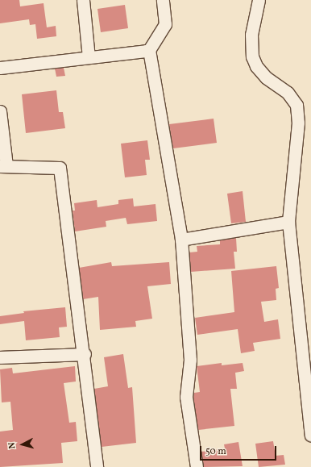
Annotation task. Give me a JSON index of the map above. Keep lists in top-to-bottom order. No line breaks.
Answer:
{"scale_bar":"50 m","north":"left"}
